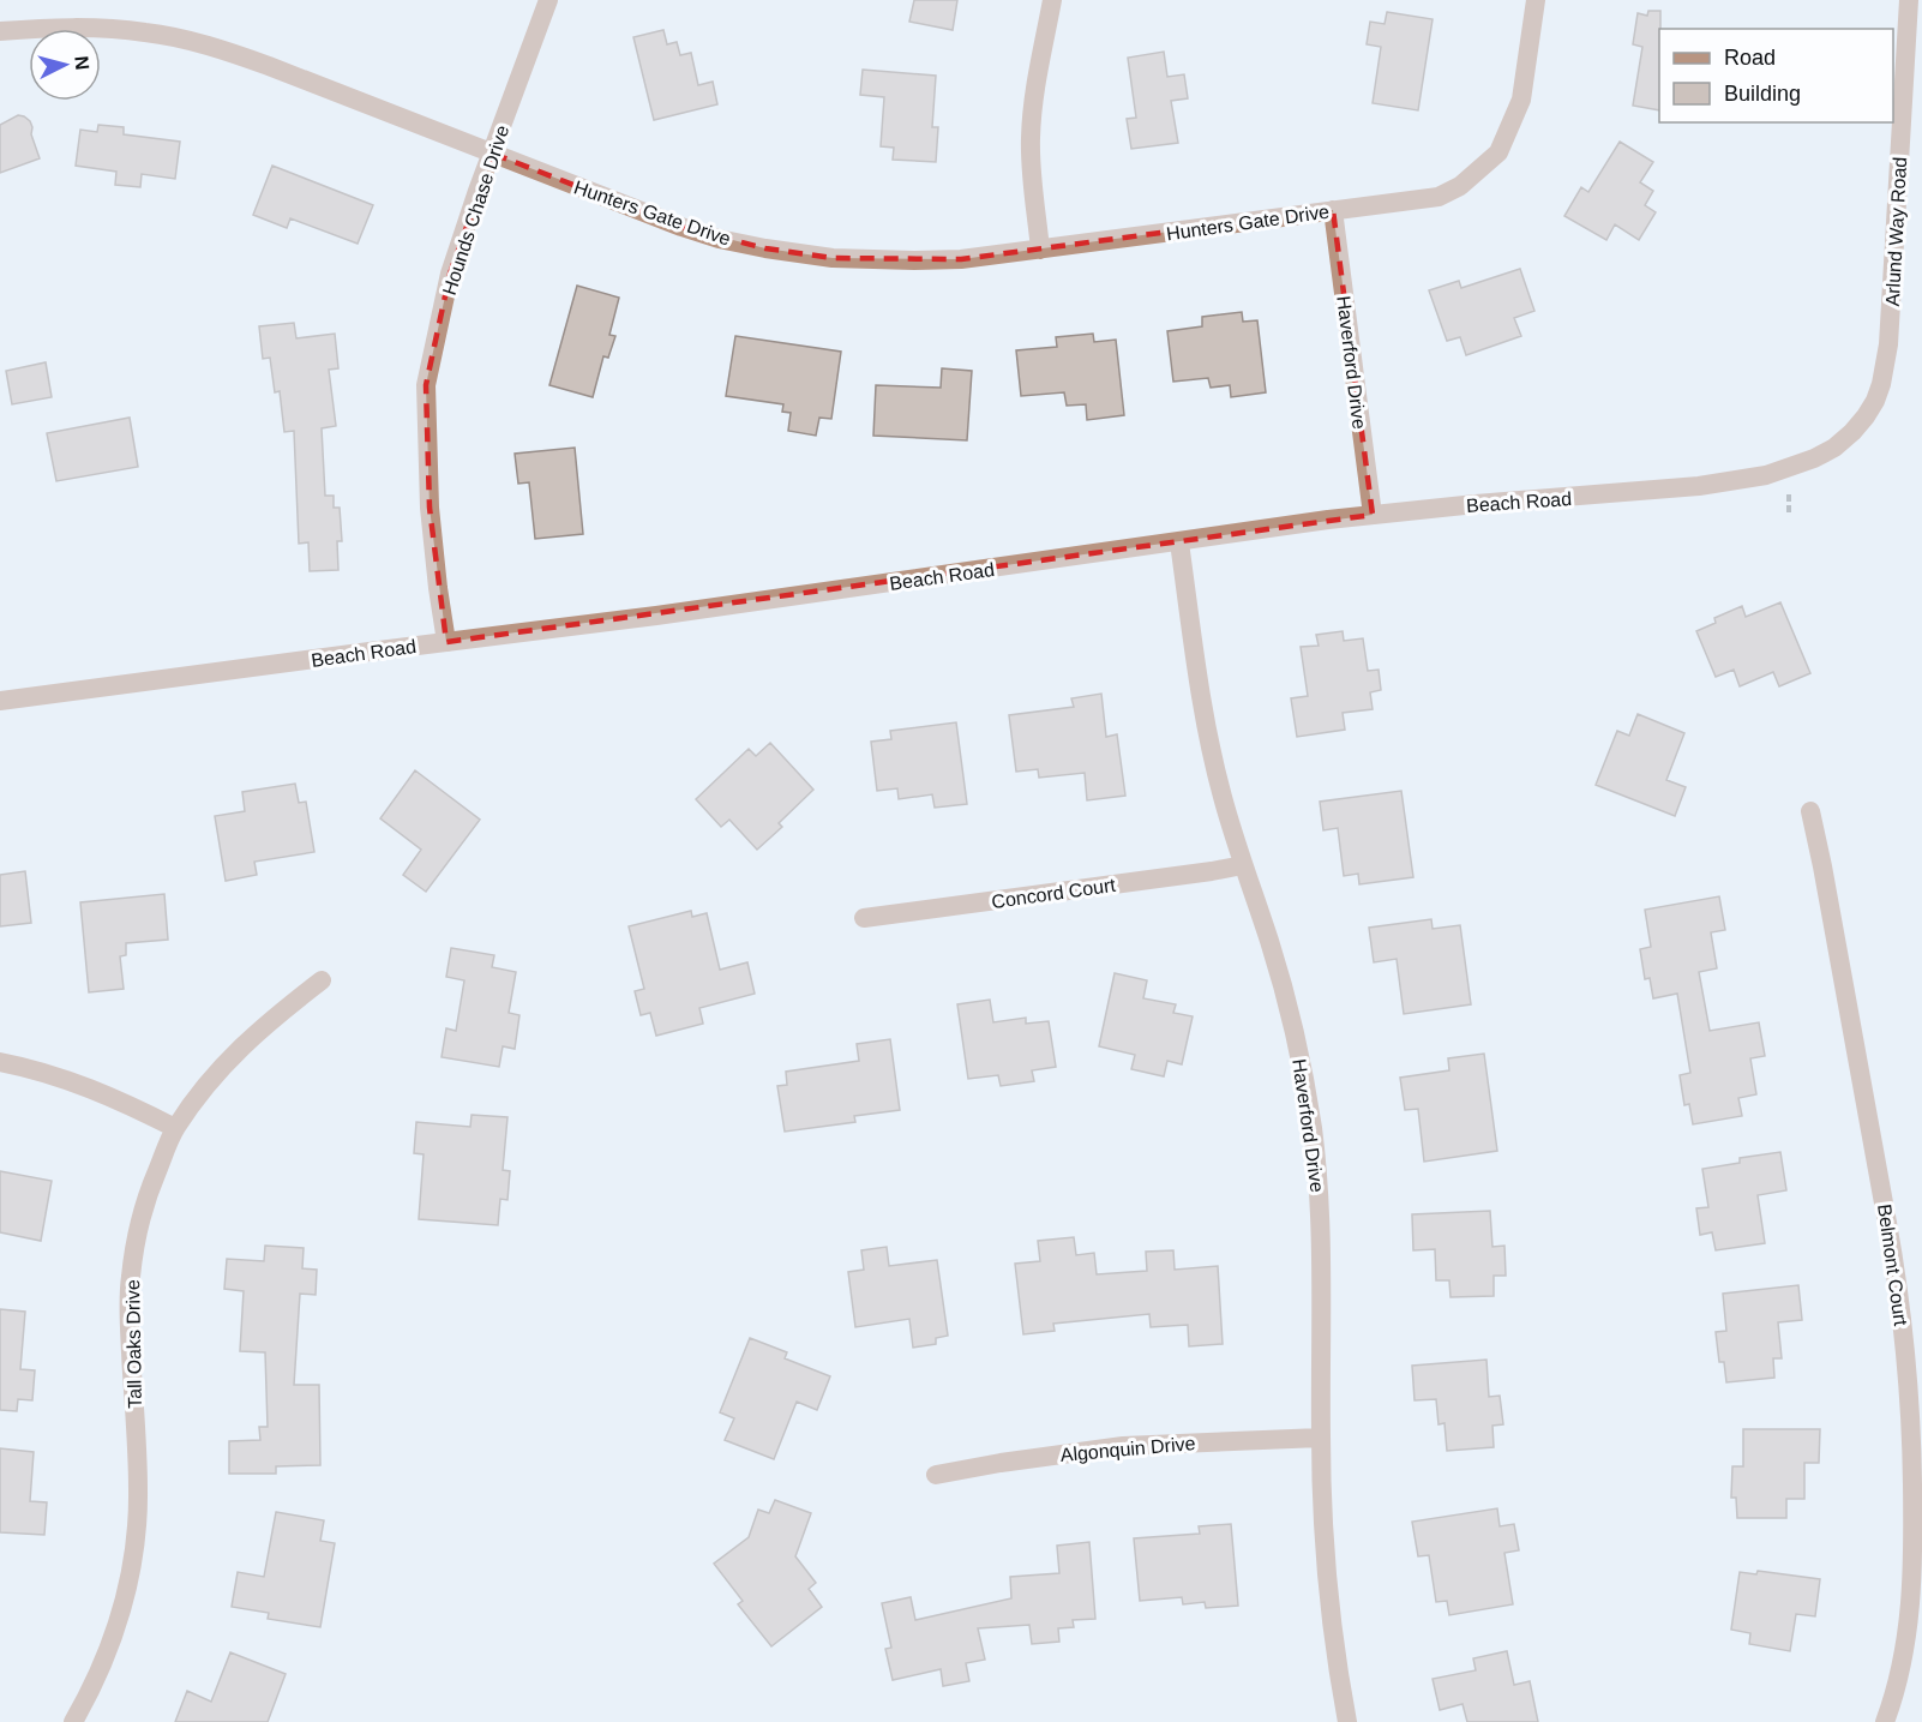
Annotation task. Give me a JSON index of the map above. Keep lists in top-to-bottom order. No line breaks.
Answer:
{"streets":{"street":["Hounds Chase Drive","Hunters Gate Drive","Arlund Way Road","Haverford Drive","Beach Road","Concord Court","Belmont Court","Tall Oaks Drive","Algonquin Drive"]},"crossings":[["Hounds Chase Drive","Hunters Gate Drive"],["Hounds Chase Drive","Beach Road"],["Hunters Gate Drive","Haverford Drive"],["Arlund Way Road","Beach Road"],["Haverford Drive","Beach Road"],["Haverford Drive","Concord Court"],["Haverford Drive","Algonquin Drive"]],"legend":["Road","Building"],"north":"right"}
